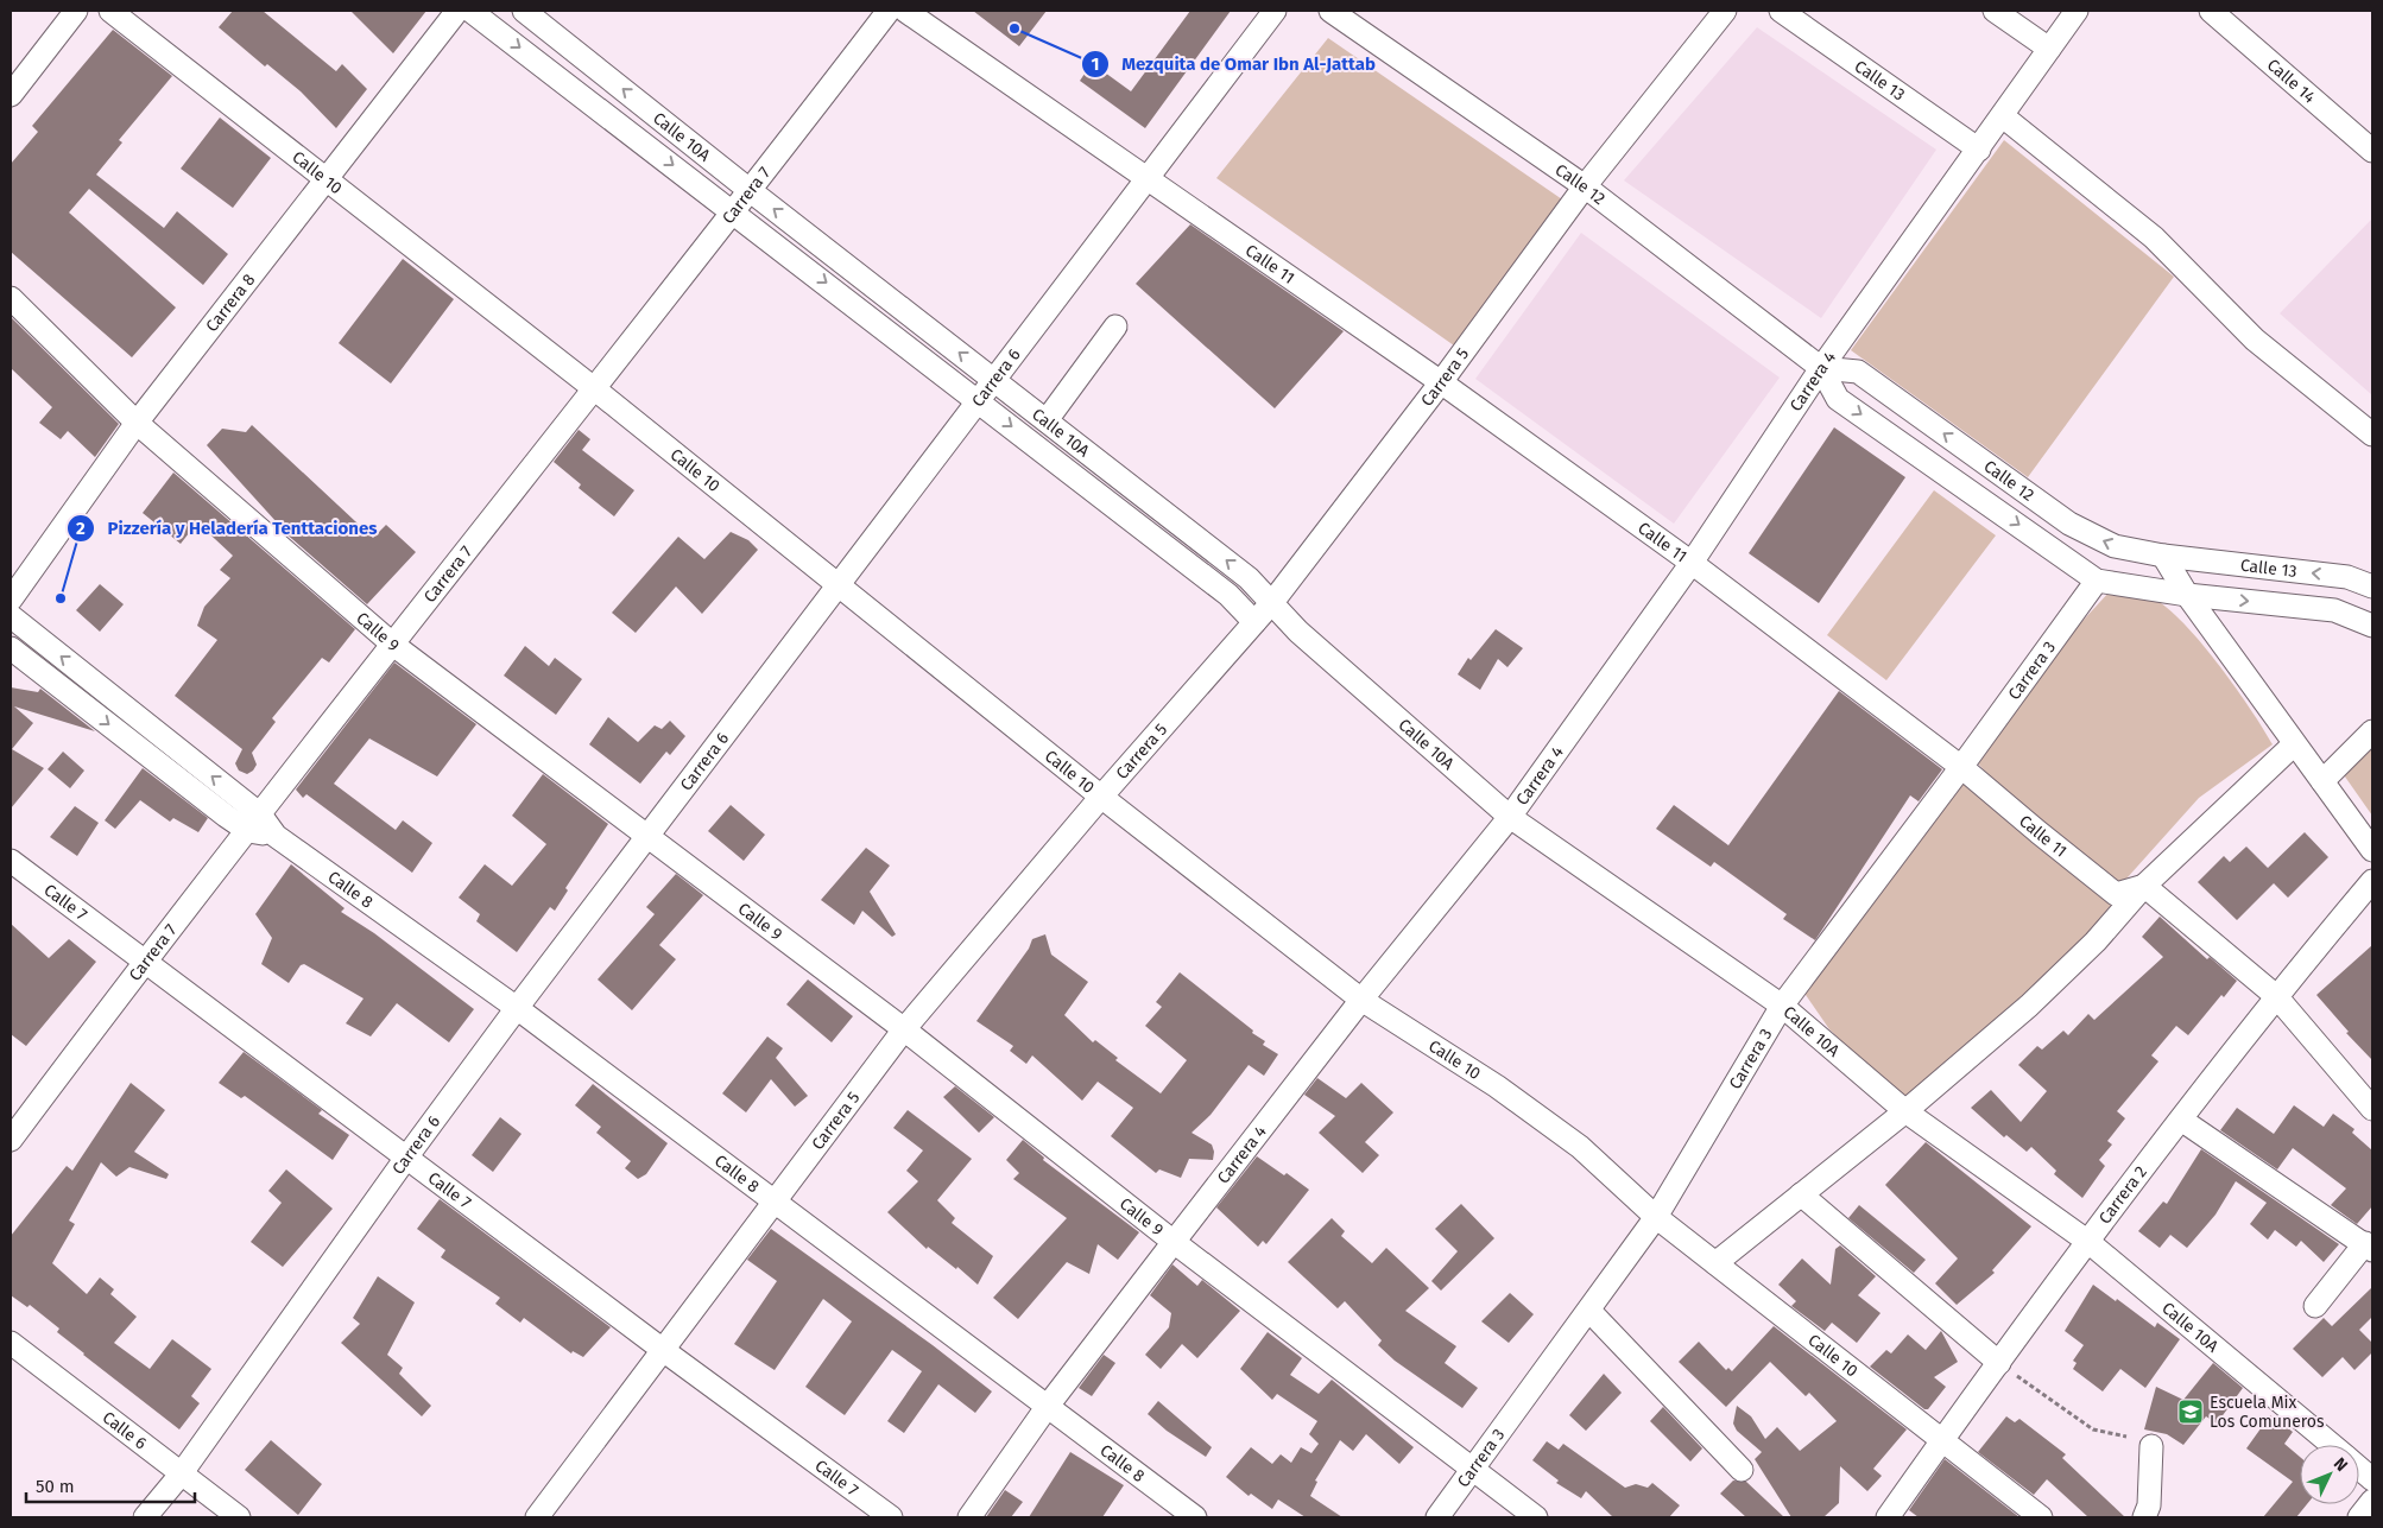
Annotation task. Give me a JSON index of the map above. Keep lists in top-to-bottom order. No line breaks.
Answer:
{"streets":{"street":["Calle 13","Calle 14","Calle 10A","Calle 10","Calle 12","Carrera 7","Calle 11","Carrera 8","Carrera 6","Carrera 5","Carrera 4","Calle 9","Carrera 3","Calle 8","Calle 7","Carrera 2","Calle 6"]},"crossings":[["Calle 13","Calle 12"],["Calle 13","Carrera 4"],["Calle 10A","Carrera 7"],["Calle 10A","Carrera 6"],["Calle 10A","Carrera 5"],["Calle 10A","Carrera 4"],["Calle 10A","Carrera 3"],["Calle 10A","Carrera 2"],["Calle 10","Carrera 7"],["Calle 10","Carrera 8"],["Calle 10","Carrera 6"],["Calle 10","Carrera 5"],["Calle 10","Carrera 4"],["Calle 10","Carrera 3"],["Calle 10","Carrera 2"],["Calle 12","Carrera 5"],["Calle 12","Carrera 4"],["Calle 12","Carrera 3"],["Carrera 7","Calle 9"],["Carrera 7","Calle 8"],["Carrera 7","Calle 7"],["Calle 11","Carrera 6"],["Calle 11","Carrera 5"],["Calle 11","Carrera 4"],["Calle 11","Carrera 3"],["Carrera 8","Calle 9"],["Carrera 6","Calle 9"],["Carrera 6","Calle 8"],["Carrera 6","Calle 7"],["Carrera 6","Calle 6"],["Carrera 5","Calle 9"],["Carrera 5","Calle 8"],["Carrera 5","Calle 7"],["Carrera 4","Calle 9"],["Carrera 4","Calle 8"],["Calle 9","Carrera 3"]],"places":{"other":["Mezquita de Omar Ibn Al-Jattab","Pizzería y Heladería Tenttaciones"],"school or university":["Escuela Mix Los Comuneros"]},"scale_bar":"50 m","north":"top right"}
